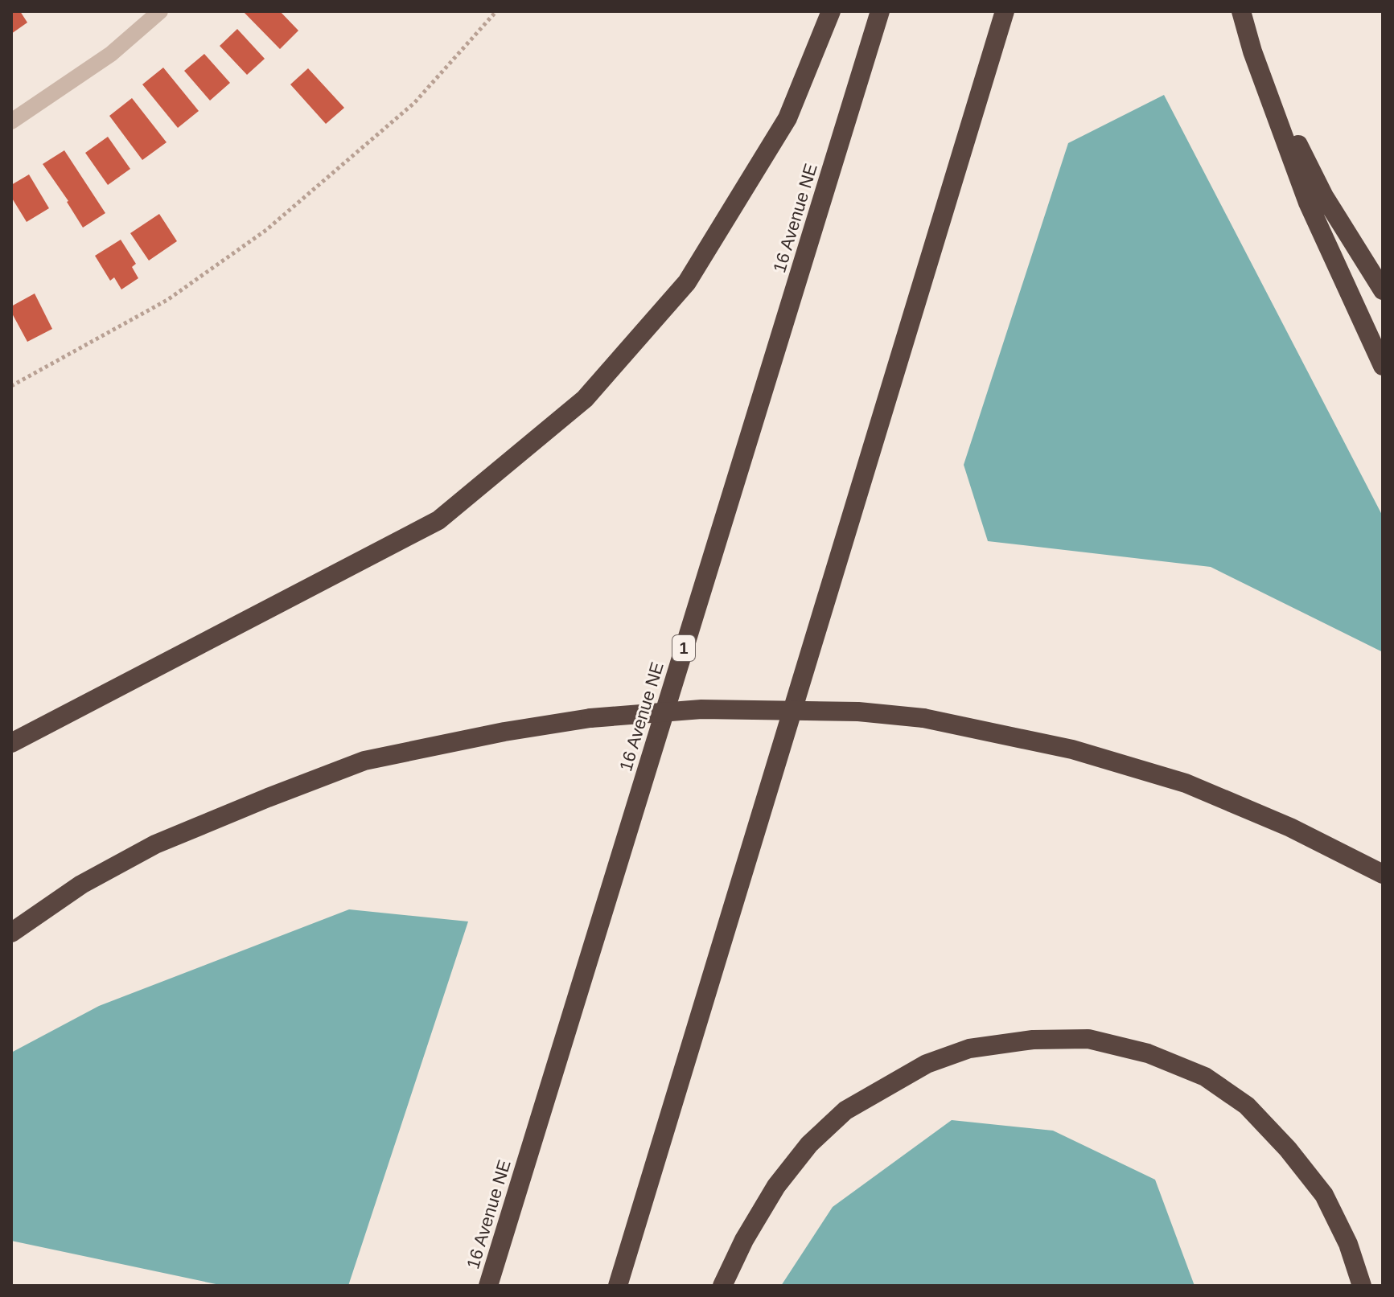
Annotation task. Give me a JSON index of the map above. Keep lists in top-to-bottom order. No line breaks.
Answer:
{"streets":{"highway":["16 Avenue NE","1"]}}
